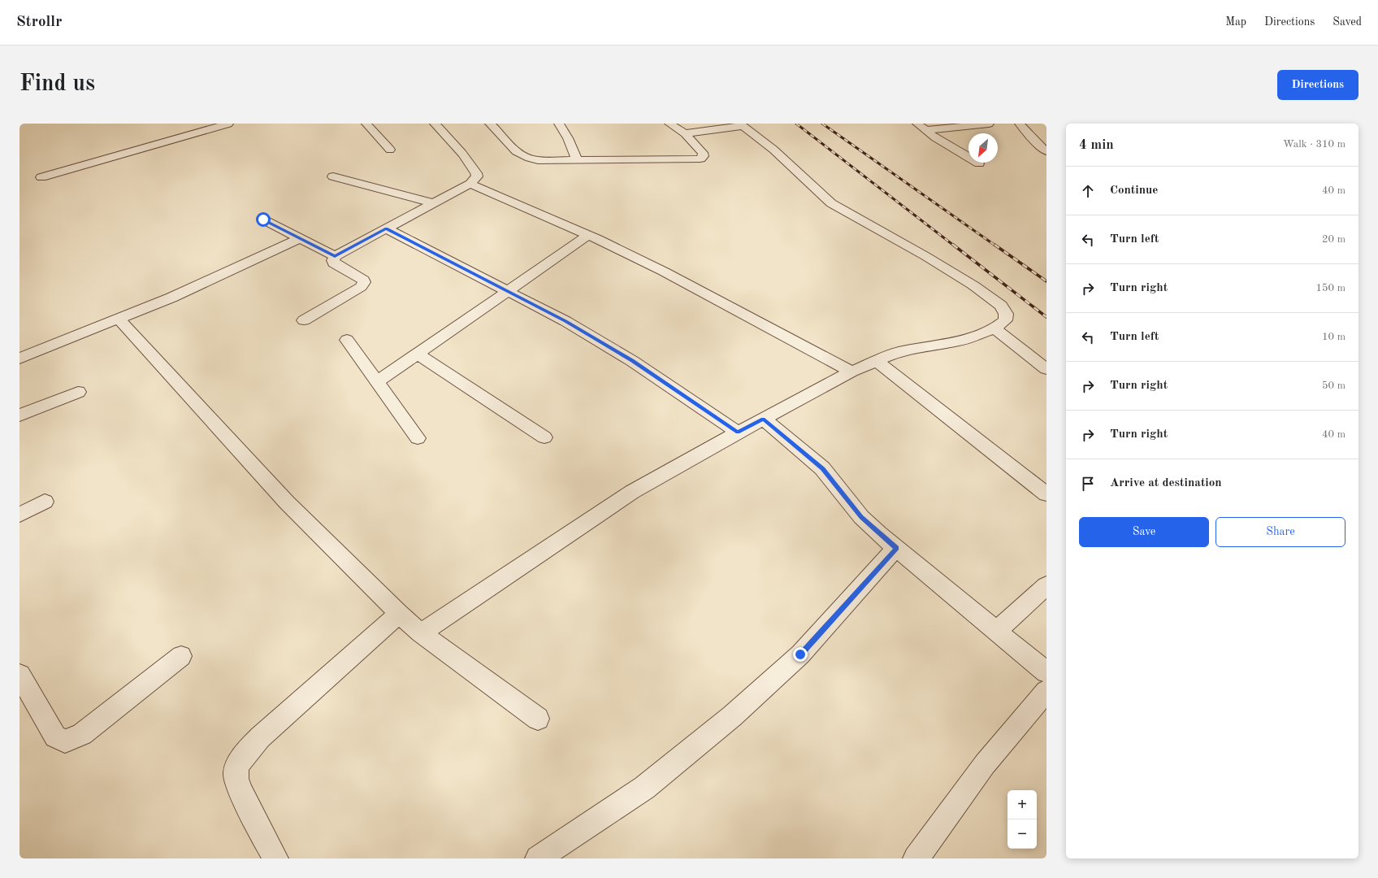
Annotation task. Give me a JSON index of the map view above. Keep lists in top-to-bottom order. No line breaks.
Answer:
{"north":"bottom left","page":{"header":"Strollr","nav":["Map","Directions","Saved"],"buttons":["Directions",["Save","Share"]],"title":"Find us","heading":["4 min","Walk · 310 m"],"list":[["Continue","40 m"],["Turn left","20 m"],["Turn right","150 m"],["Turn left","10 m"],["Turn right","50 m"],["Turn right","40 m"],"Arrive at destination"],"map_buttons":["+","−"]}}
